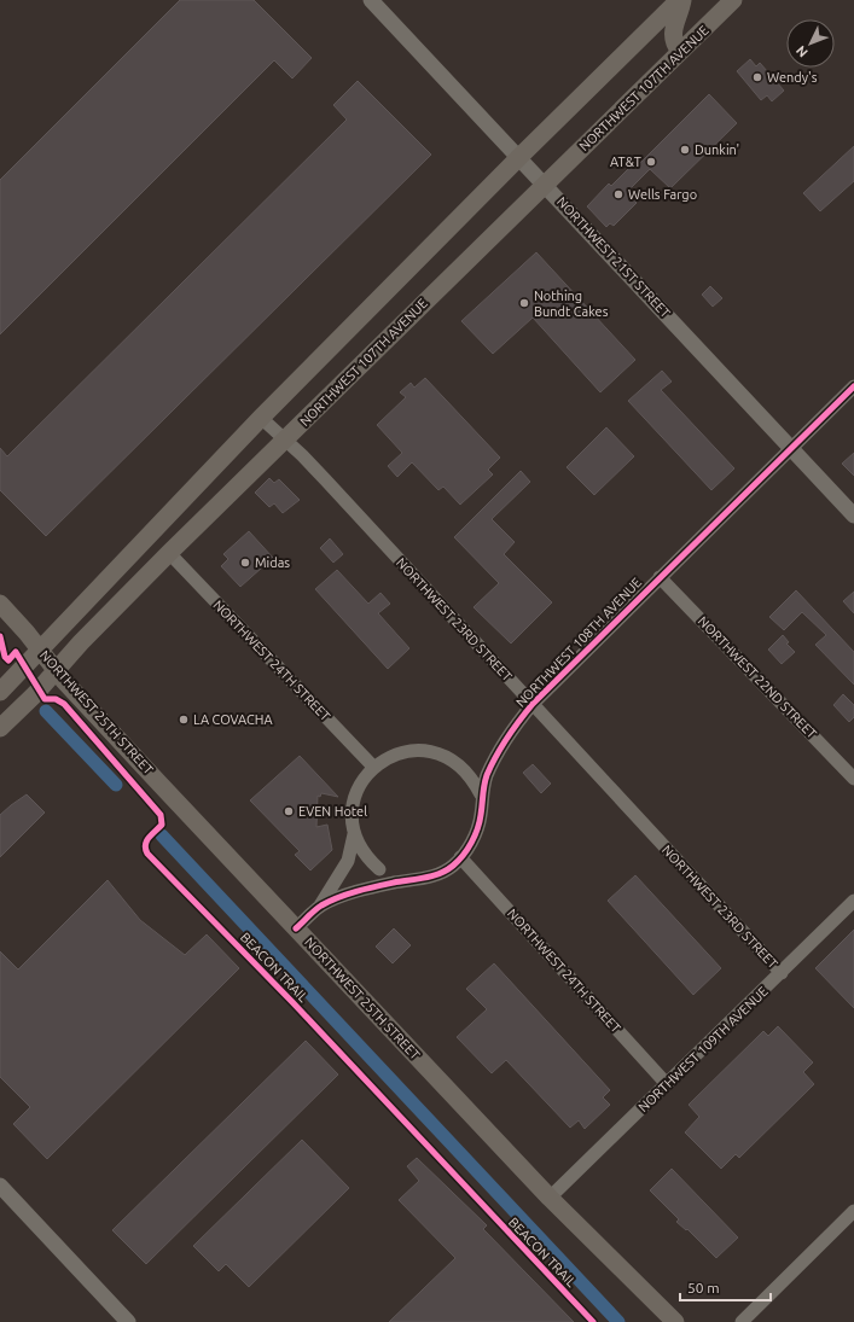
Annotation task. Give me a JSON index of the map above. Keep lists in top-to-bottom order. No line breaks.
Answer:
{"streets":{"main road":["NORTHWEST 107TH AVENUE","NORTHWEST 25TH STREET"],"street":["NORTHWEST 21ST STREET","NORTHWEST 23RD STREET","NORTHWEST 108TH AVENUE","NORTHWEST 24TH STREET","NORTHWEST 22ND STREET","NORTHWEST 109TH AVENUE"],"cycle path":["BEACON TRAIL"]},"crossings":[["NORTHWEST 107TH AVENUE","NORTHWEST 21ST STREET"],["NORTHWEST 107TH AVENUE","NORTHWEST 23RD STREET"],["NORTHWEST 107TH AVENUE","NORTHWEST 24TH STREET"],["NORTHWEST 107TH AVENUE","NORTHWEST 25TH STREET"],["NORTHWEST 21ST STREET","NORTHWEST 108TH AVENUE"],["NORTHWEST 23RD STREET","NORTHWEST 108TH AVENUE"],["NORTHWEST 23RD STREET","NORTHWEST 109TH AVENUE"],["NORTHWEST 108TH AVENUE","NORTHWEST 24TH STREET"],["NORTHWEST 108TH AVENUE","NORTHWEST 22ND STREET"],["NORTHWEST 108TH AVENUE","NORTHWEST 25TH STREET"],["NORTHWEST 24TH STREET","NORTHWEST 109TH AVENUE"],["NORTHWEST 25TH STREET","NORTHWEST 109TH AVENUE"]],"places":["Wendy's","Dunkin'","AT&T","Wells Fargo","Nothing Bundt Cakes","Midas","LA COVACHA","EVEN Hotel"],"scale_bar":"50 m","north":"bottom left"}
